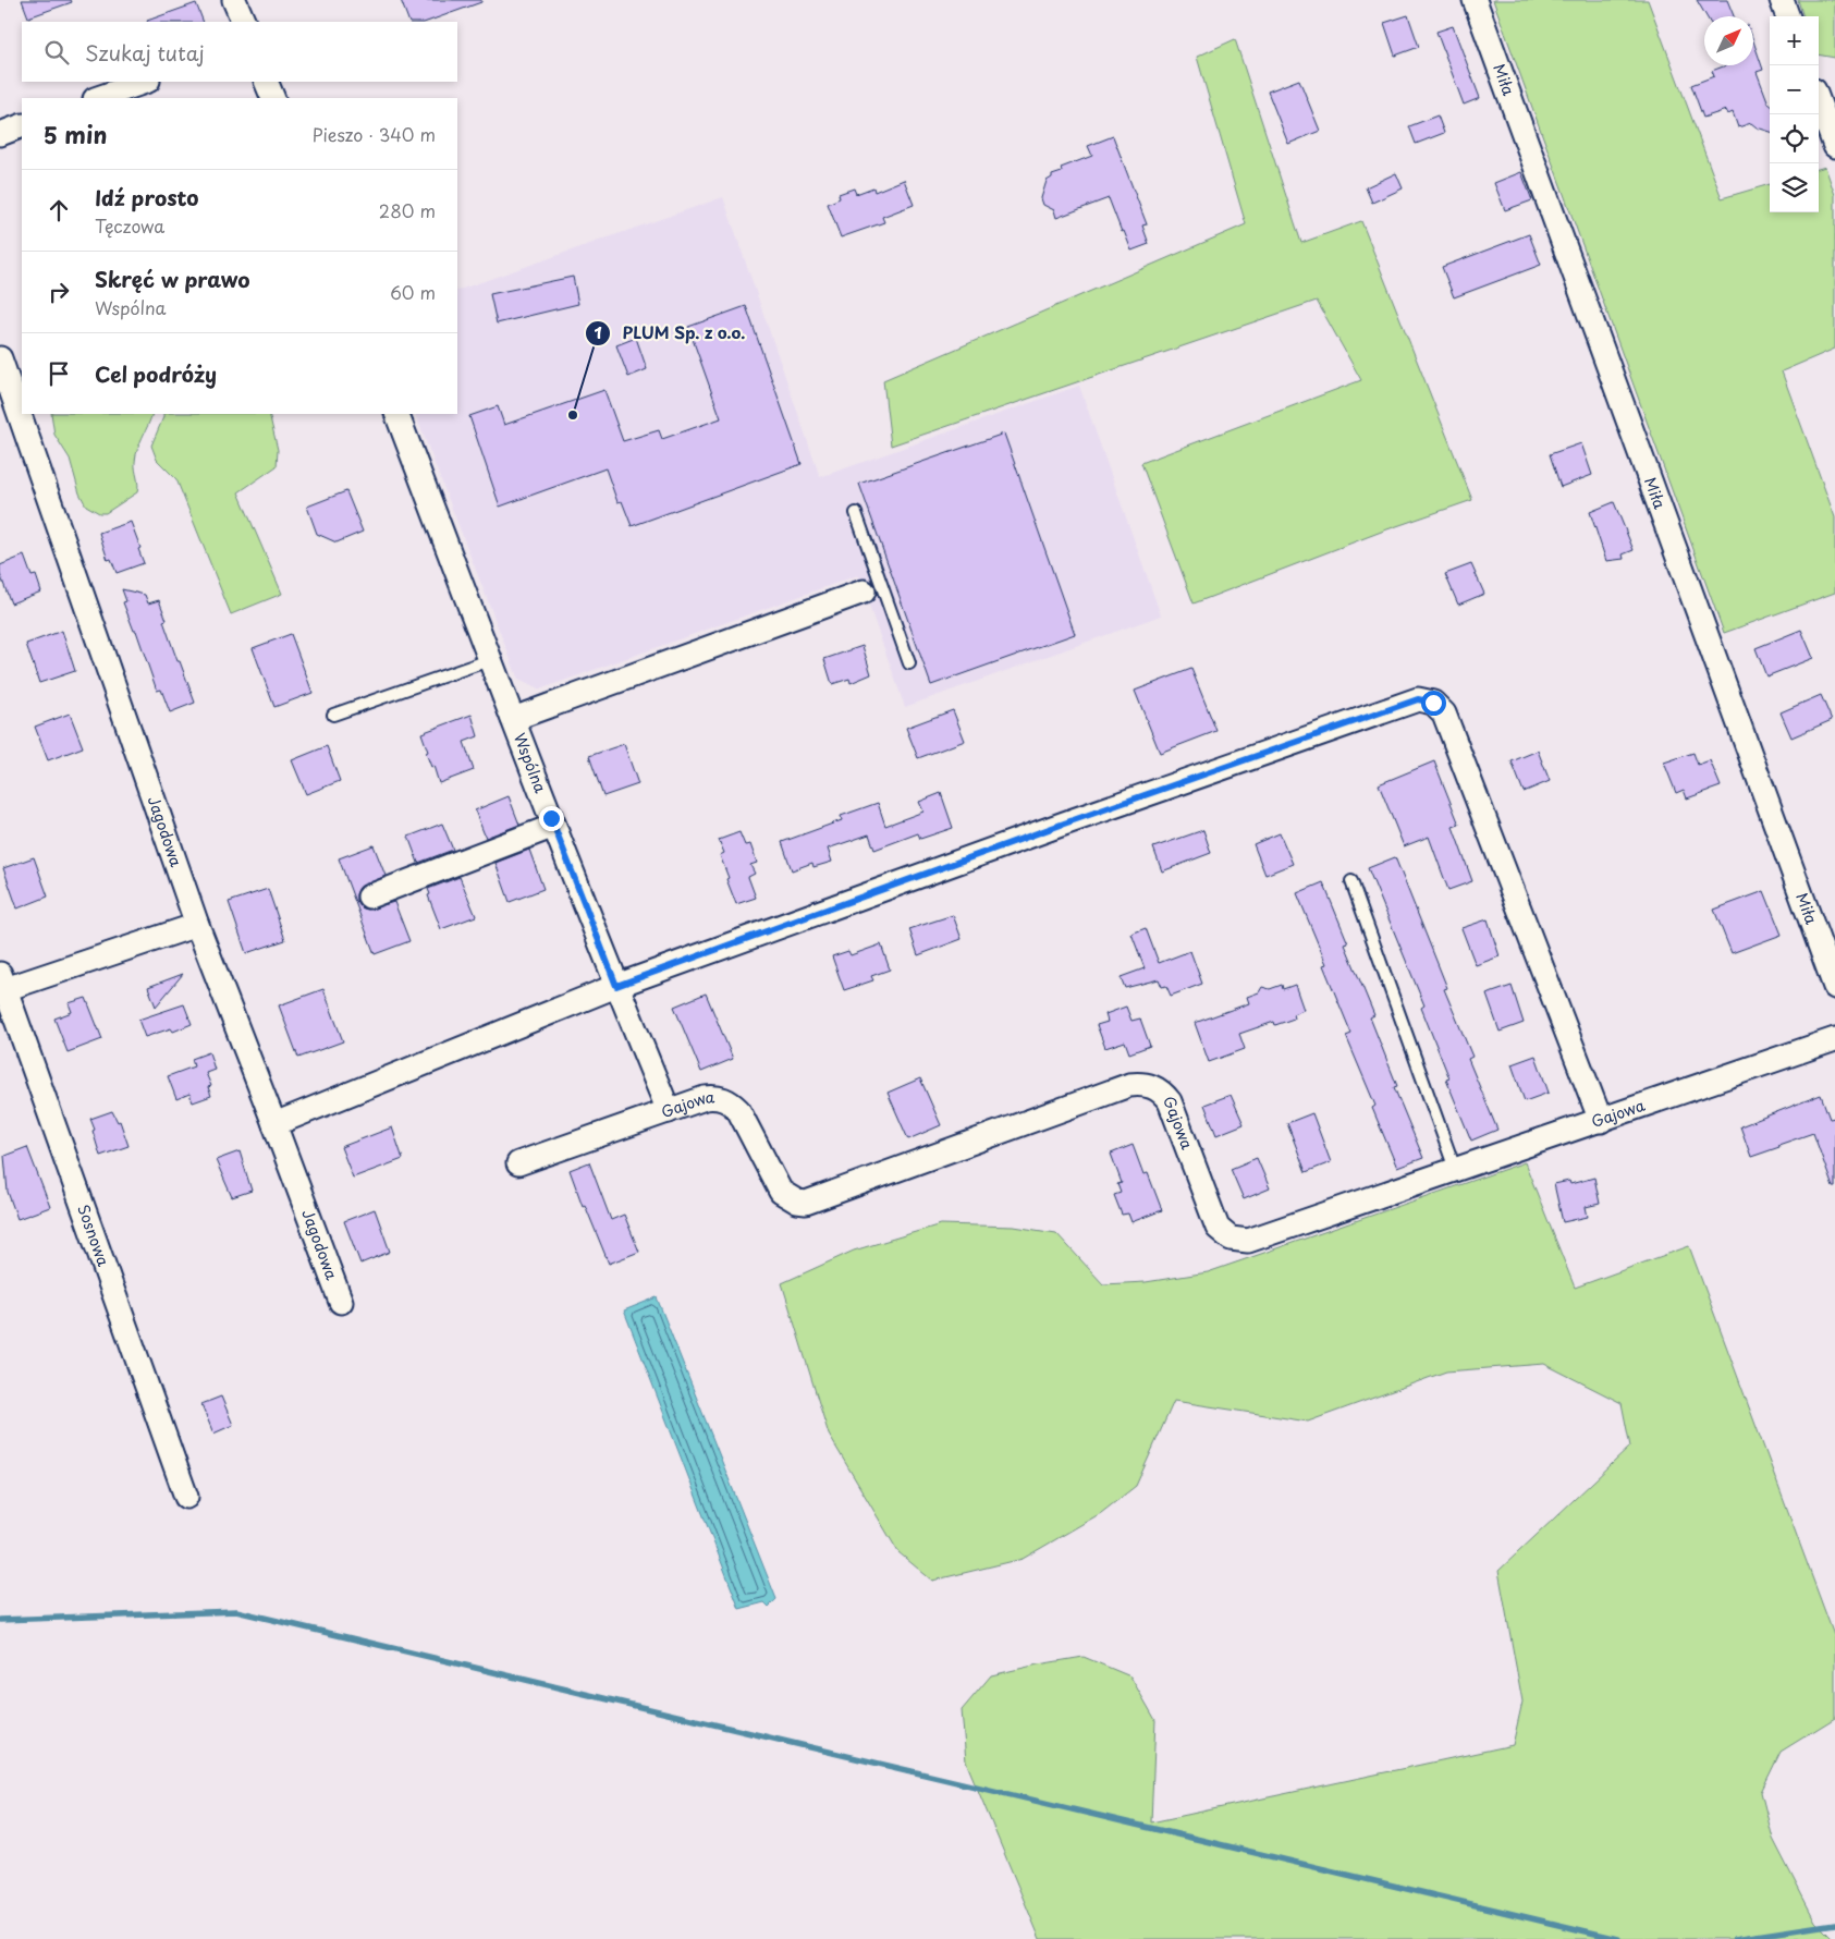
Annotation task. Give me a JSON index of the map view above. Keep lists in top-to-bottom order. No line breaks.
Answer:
{"streets":{"street":["Miła","Wspólna","Jagodowa","Gajowa","Sosnowa"]},"crossings":[["Wspólna","Gajowa"]],"places":["PLUM Sp. z o.o."],"north":"top right","page":{"map_buttons":["+","−"],"search":"Szukaj tutaj","heading":["5 min","Pieszo · 340 m"],"list":[["Idź prosto","Tęczowa","280 m"],["Skręć w prawo","Wspólna","60 m"],"Cel podróży"]}}
